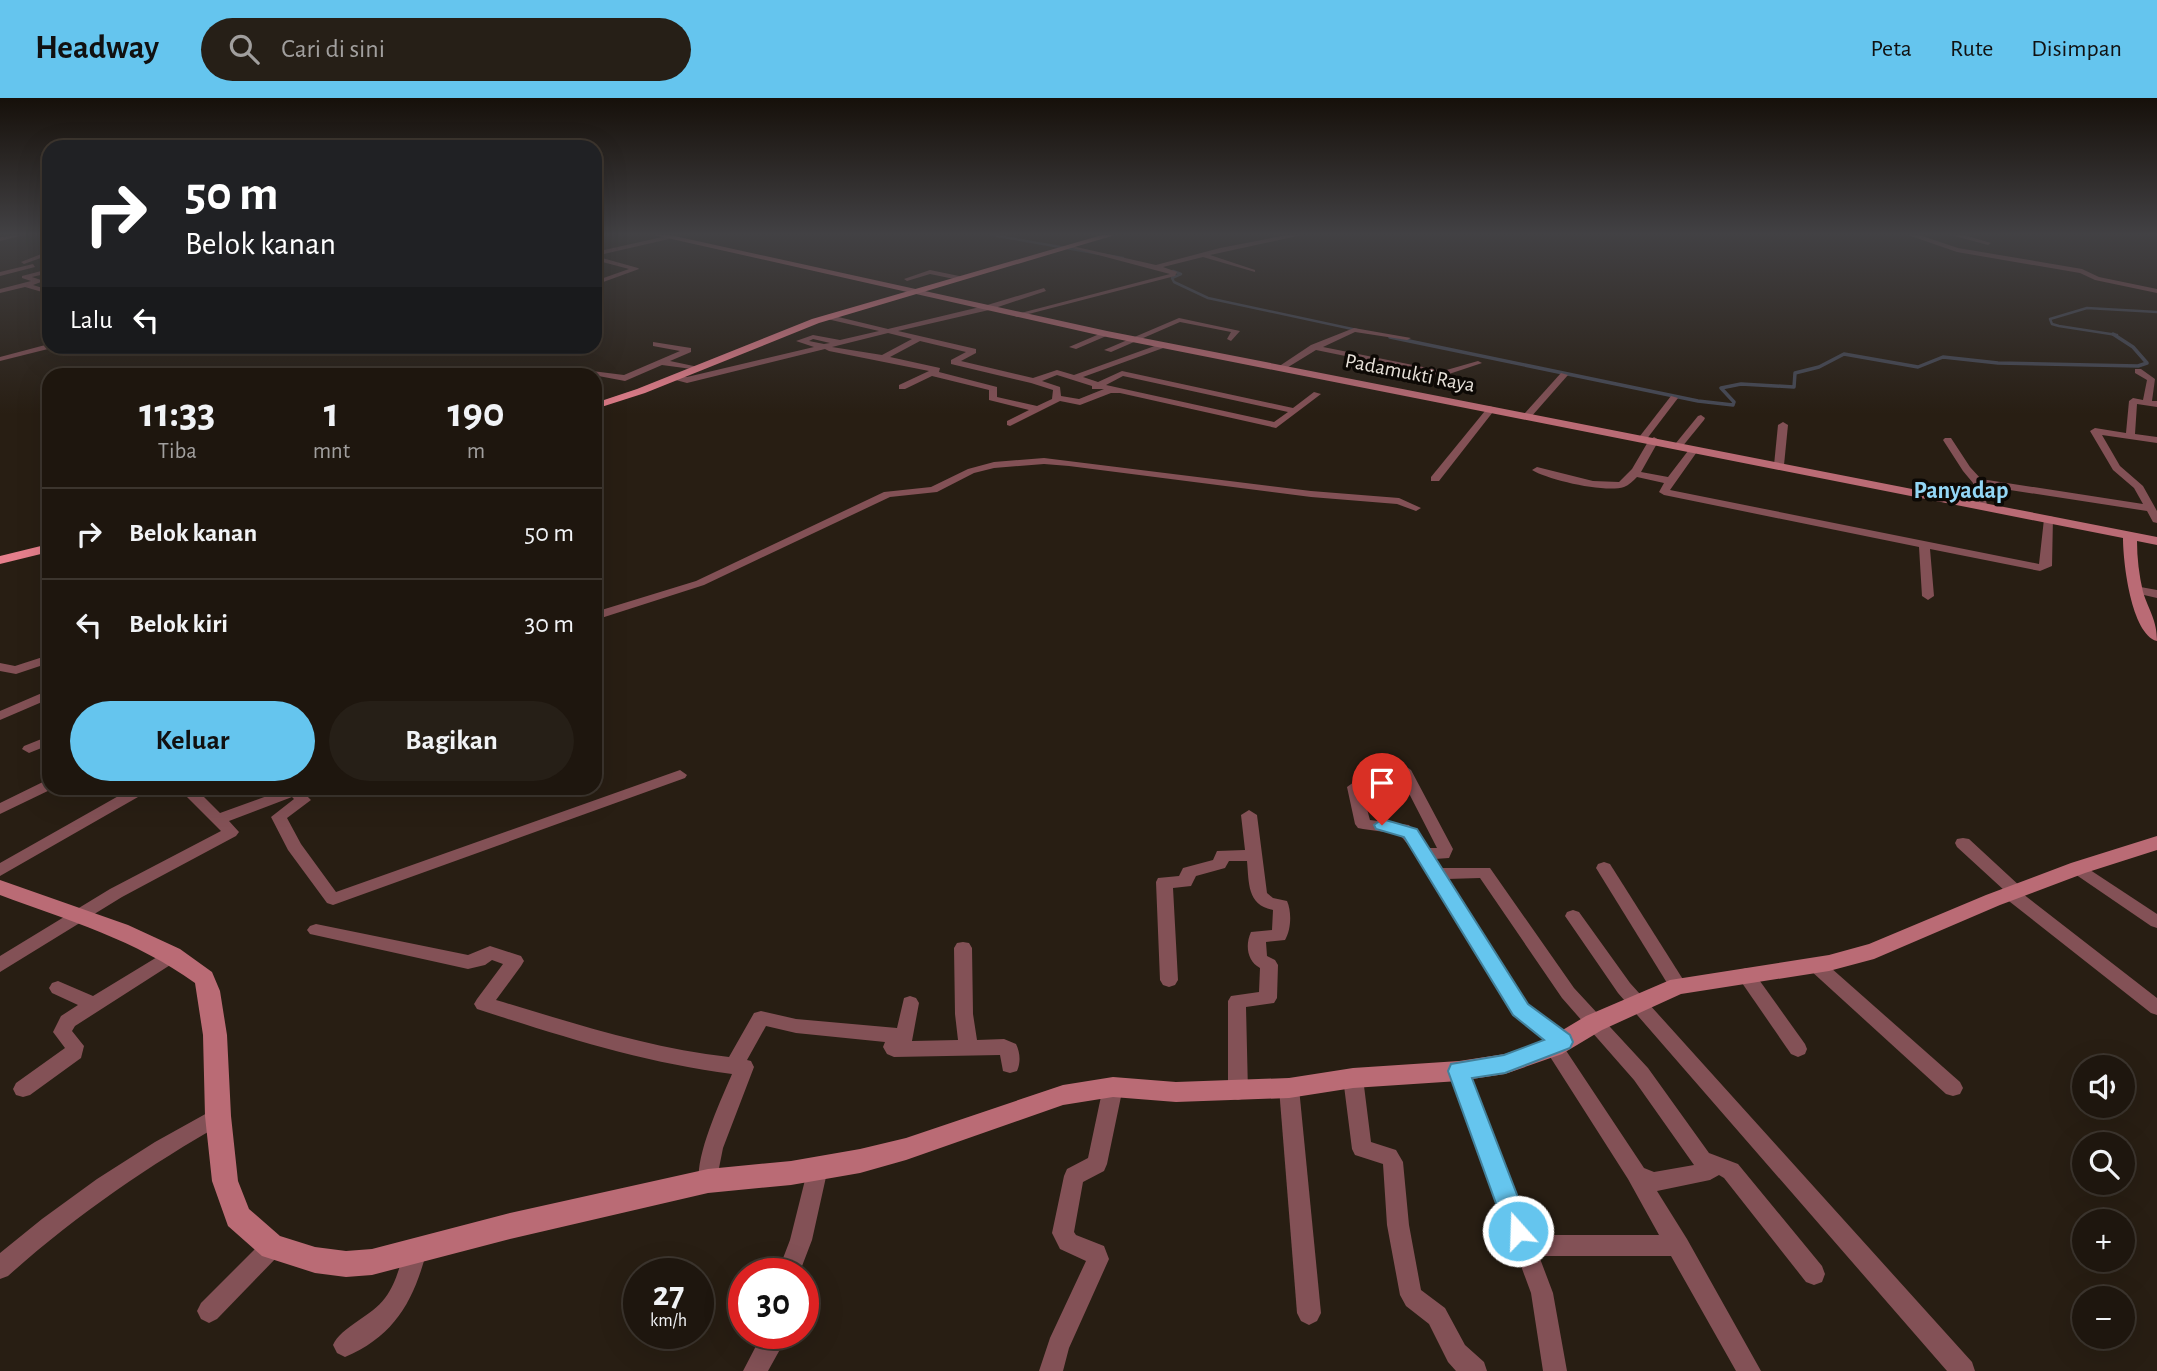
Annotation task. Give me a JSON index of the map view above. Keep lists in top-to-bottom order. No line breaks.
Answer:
{"streets":{"street":["Padamukti Raya"]},"districts":["Panyadap"],"page":{"header":"Headway","search":"Cari di sini","nav":["Peta","Rute","Disimpan"],"turn":["50 m","Belok kanan"],"then":"Lalu","eta":["11:33","Tiba","1","mnt","190","m"],"list":[{"name":"Belok kanan","value":"50 m"},{"name":"Belok kiri","value":"30 m"}],"buttons":["Keluar","Bagikan"],"map_buttons":["+","−"],"speed":"27 km/h","limit":"30"}}
